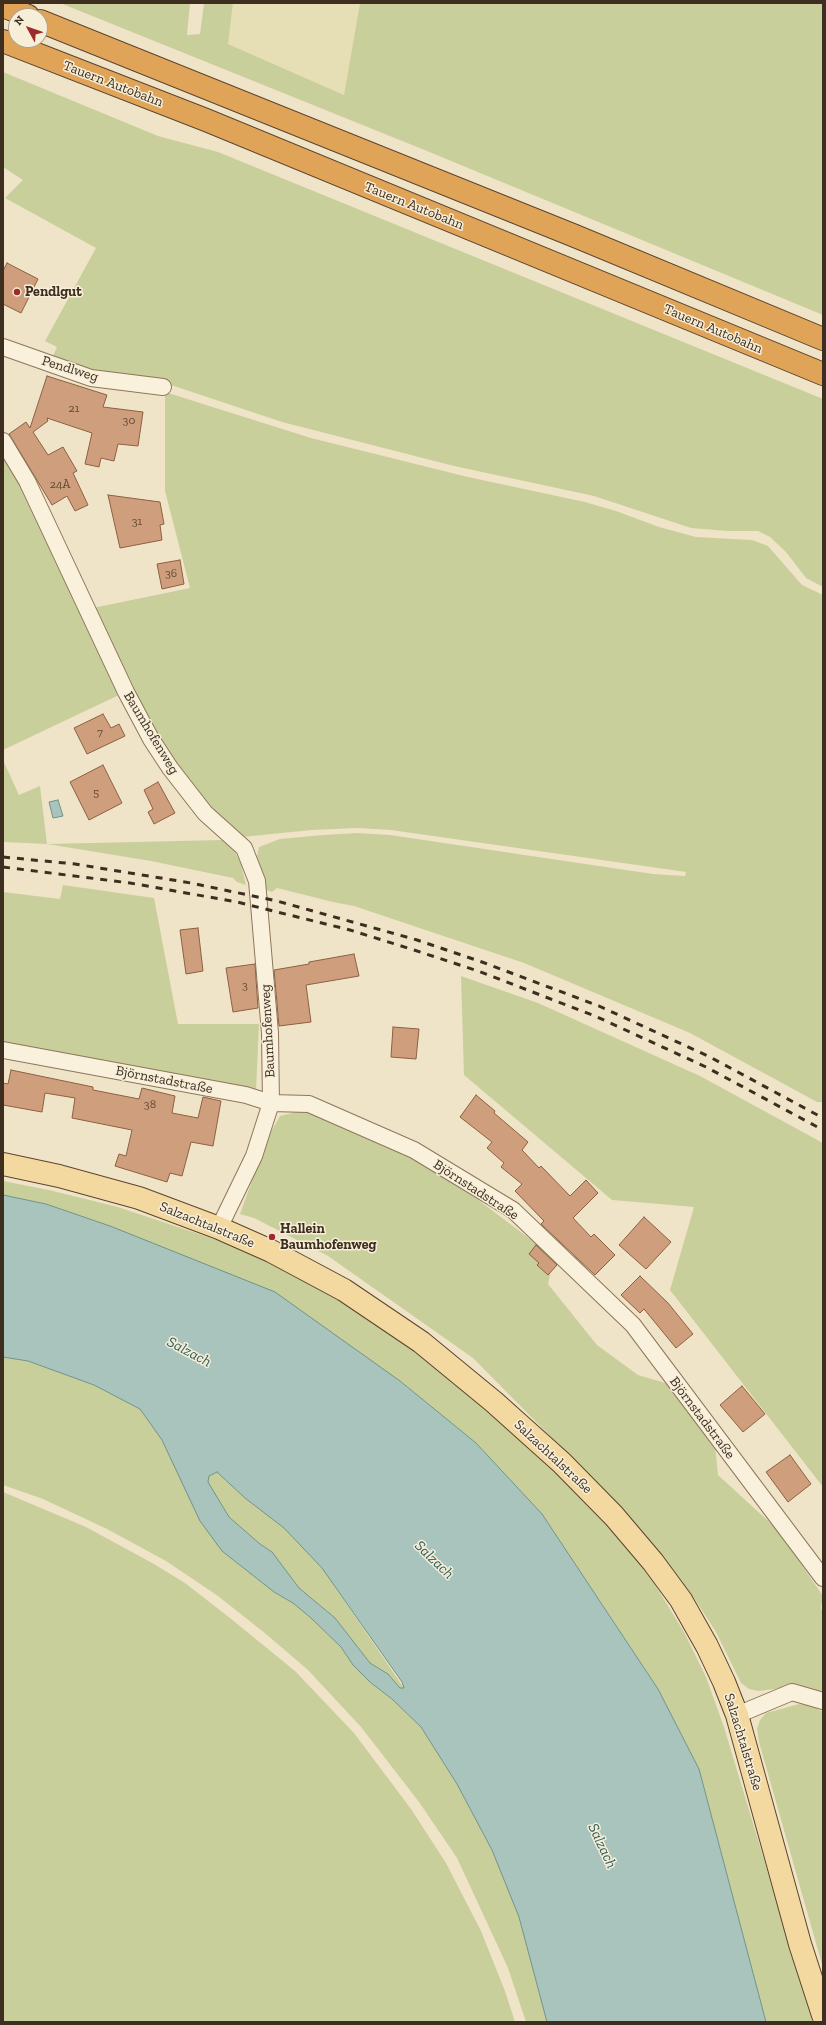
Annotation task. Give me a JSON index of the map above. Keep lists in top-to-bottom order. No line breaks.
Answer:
{"streets":{"highway":["Tauern Autobahn"],"main road":["Salzachtalstraße"],"street":["Pendlweg","Baumhofenweg","Björnstadstraße"]},"crossings":[["Baumhofenweg","Björnstadstraße"],["Baumhofenweg","Salzachtalstraße"]],"water":["Salzach"],"places":["Pendlgut","Hallein Baumhofenweg"],"house_numbers":["21","30","24A","31","36","7","5","3","38"],"north":"top left"}
